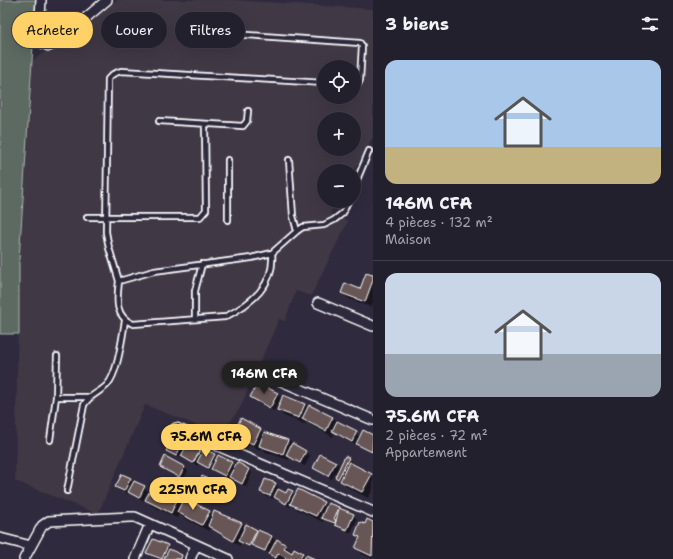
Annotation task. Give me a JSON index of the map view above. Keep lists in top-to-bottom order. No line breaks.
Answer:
{"page":{"heading":"3 biens","chip":["Acheter","Louer","Filtres"],"list":[{"name":"146M CFA","note":"4 pièces · 132 m² · Maison"},{"name":"75.6M CFA","note":"2 pièces · 72 m² · Appartement"}],"map_buttons":["+","−"],"price":["146M CFA","75.6M CFA","225M CFA"]}}
